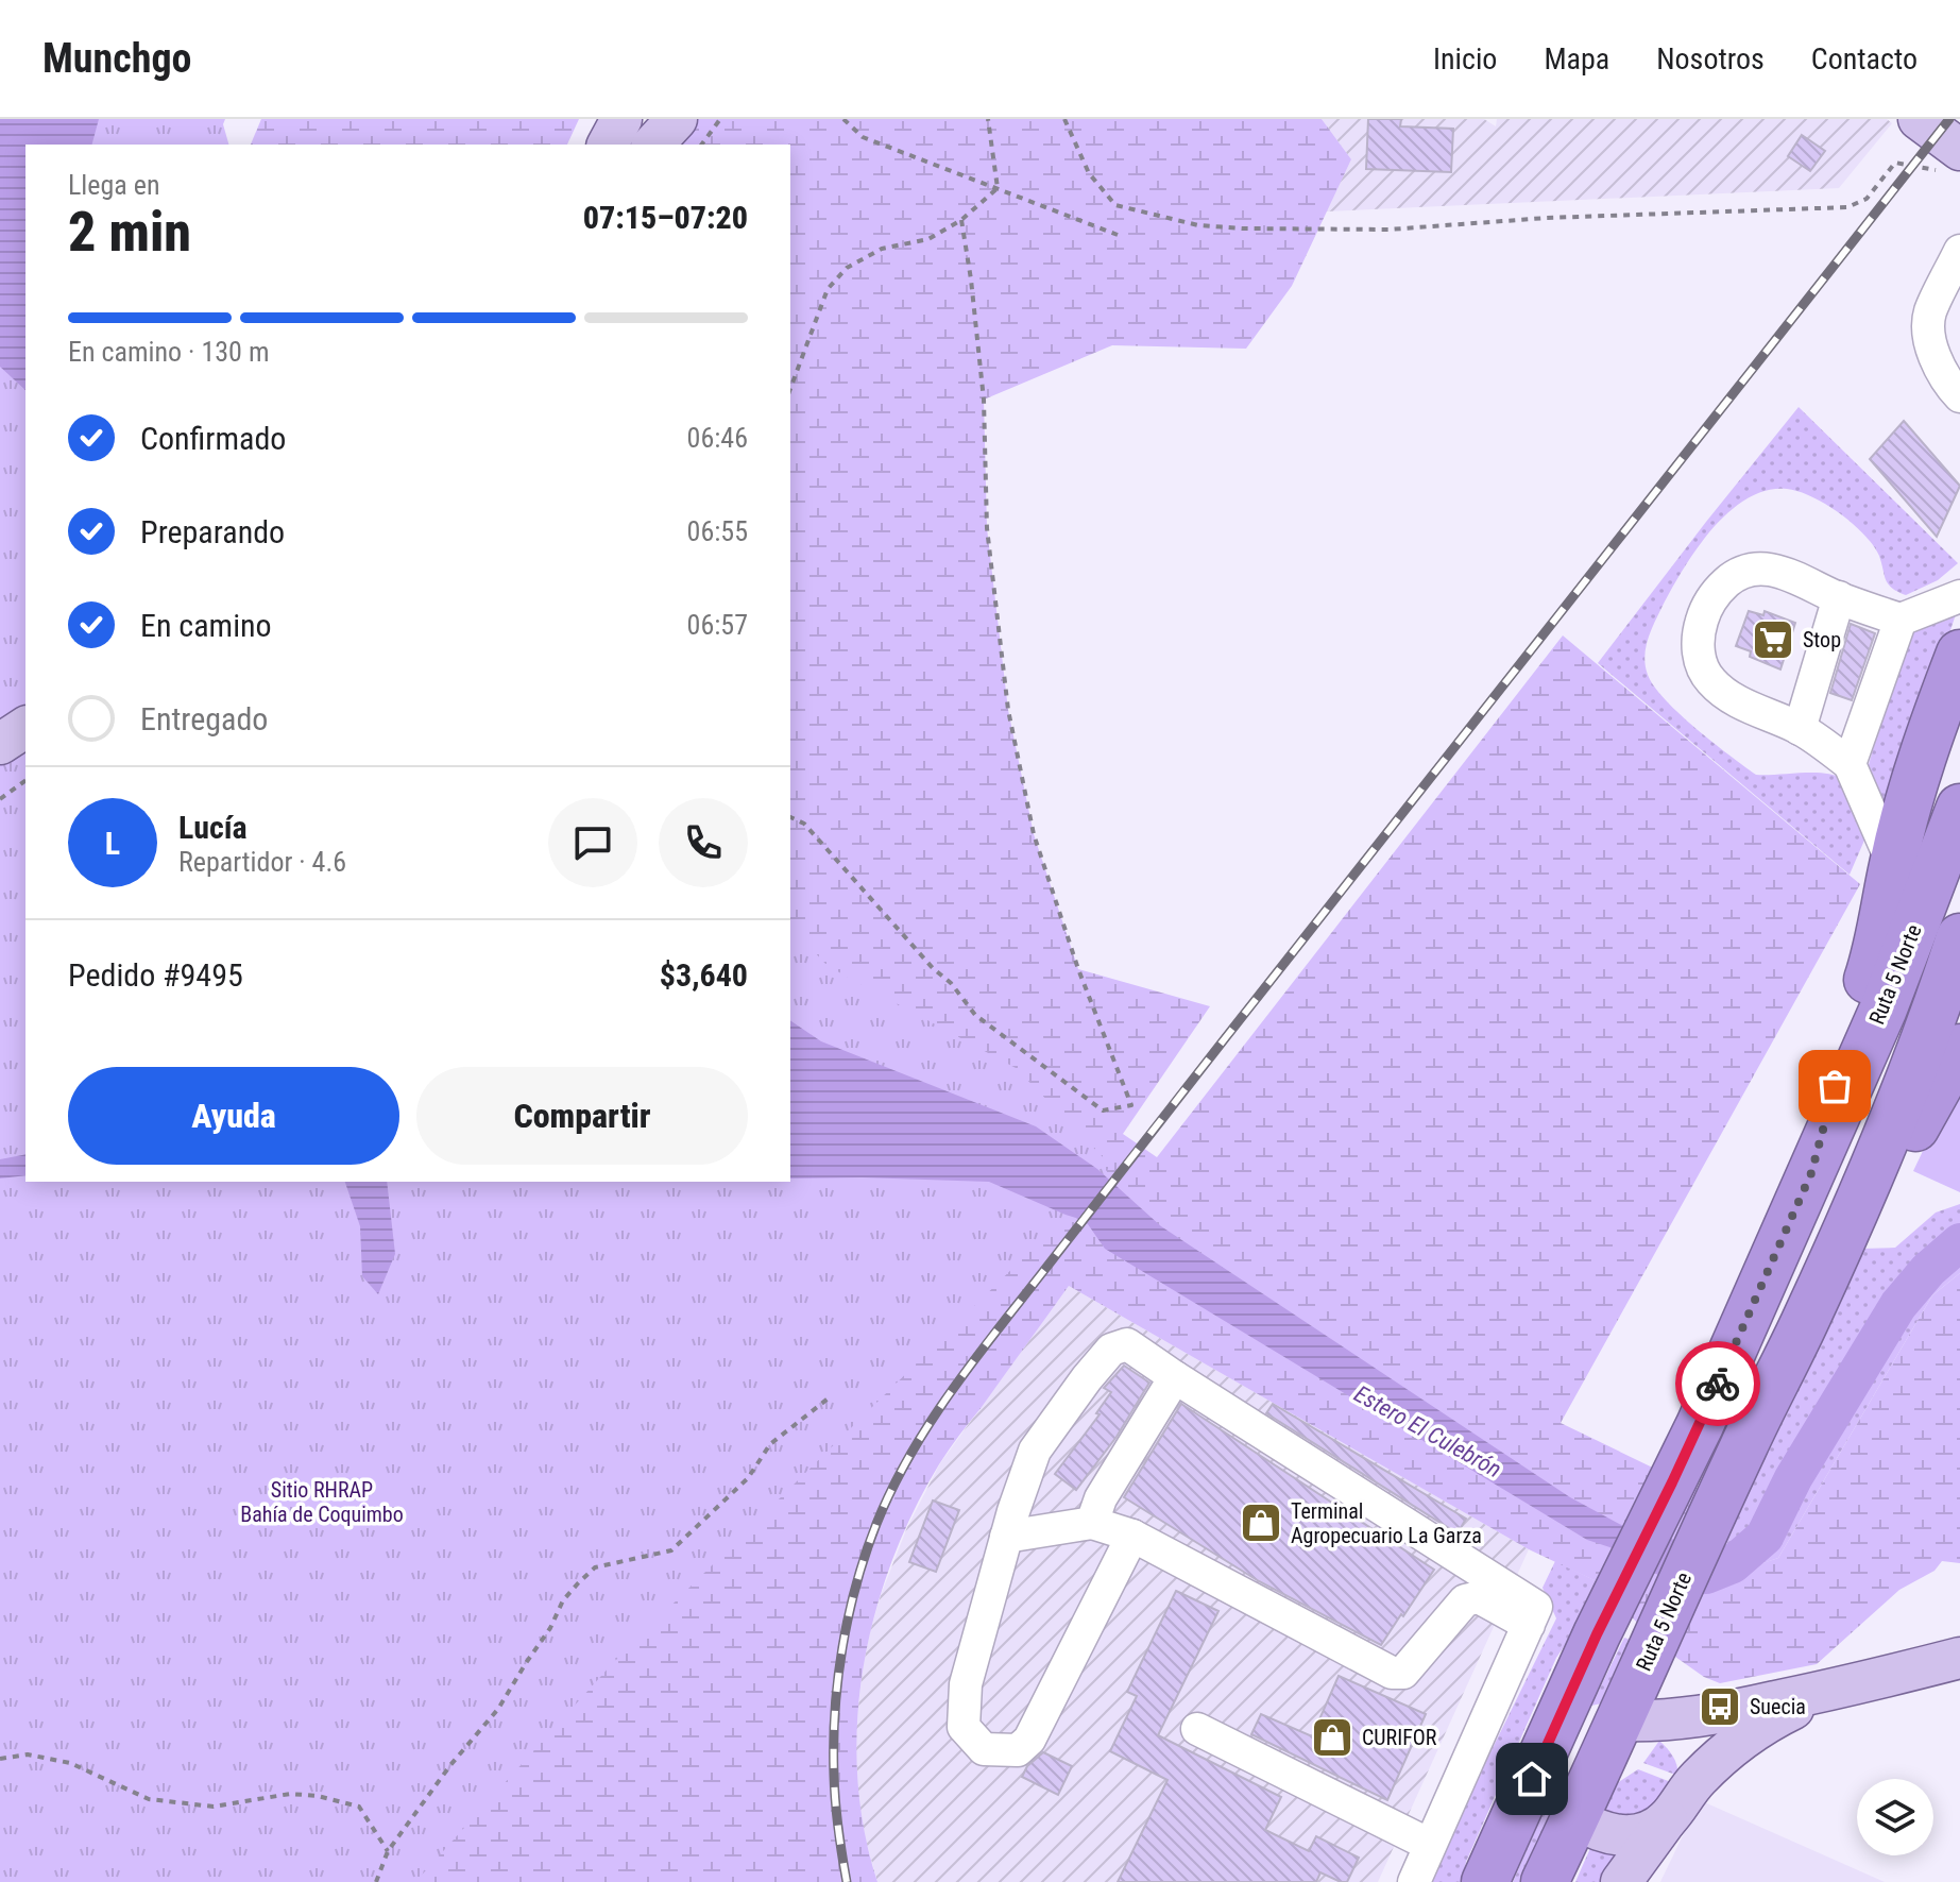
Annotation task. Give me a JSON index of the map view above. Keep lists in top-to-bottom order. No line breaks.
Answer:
{"streets":{"highway":["Ruta 5 Norte"]},"water":["Estero El Culebrón"],"parks":["Sitio RHRAP Bahía de Coquimbo"],"places":{"supermarket":["Stop"],"shop":["Terminal Agropecuario La Garza","CURIFOR"],"bus stop":["Suecia"]},"page":{"header":"Munchgo","nav":["Inicio","Mapa","Nosotros","Contacto"],"heading":["2 min","Llega en","07:15–07:20"],"panel":["Lucía","Repartidor · 4.6","Pedido #9495","$3,640"],"bar":"En camino · 130 m","list":[["Confirmado","06:46"],["Preparando","06:55"],["En camino","06:57"],"Entregado"],"round":"L","buttons":["Ayuda","Compartir"]}}
